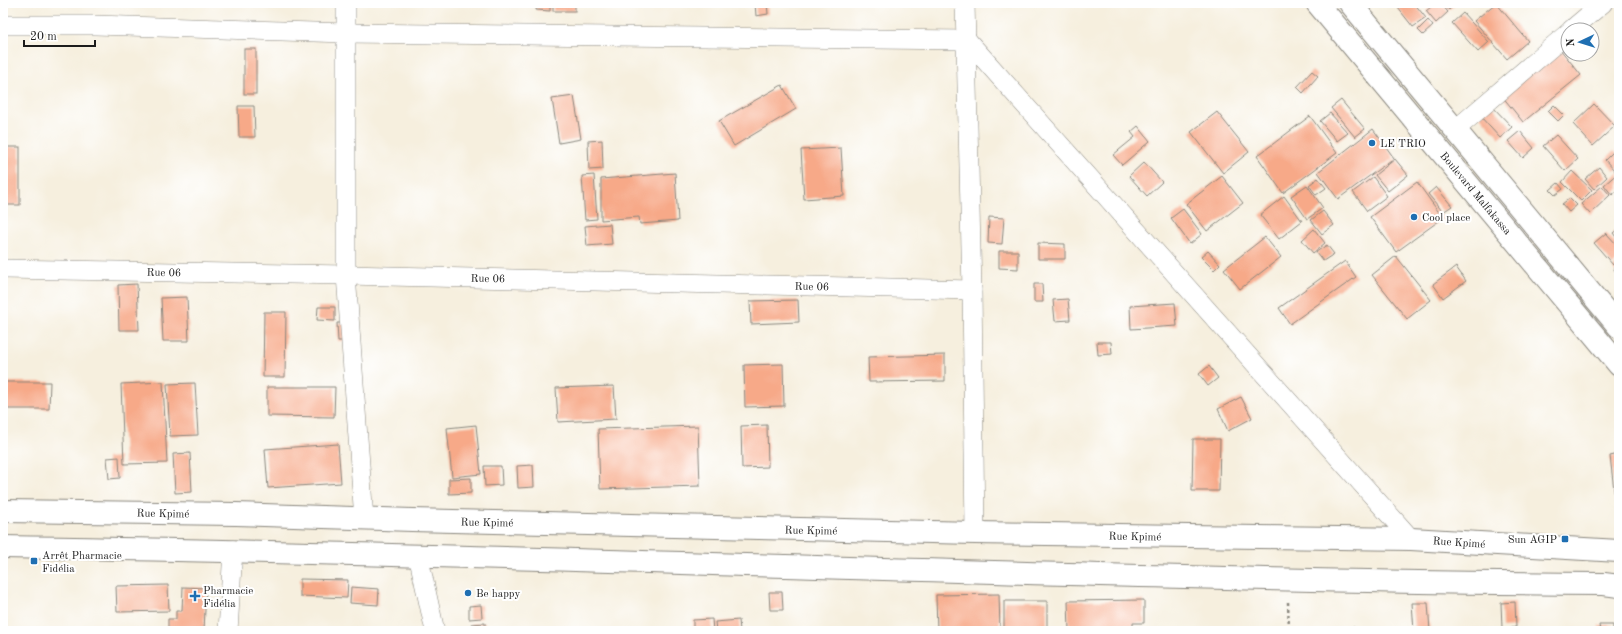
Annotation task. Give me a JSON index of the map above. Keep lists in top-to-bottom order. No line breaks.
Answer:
{"streets":{"main road":["Boulevard Malfakassa","Rue Kpimé"],"street":["Rue 06"]},"places":{"other":["LE TRIO","Cool place","Be happy"],"transit":["Sun AGIP","Arrêt Pharmacie Fidélia"],"health":["Pharmacie Fidélia"]},"scale_bar":"20 m","north":"left"}
